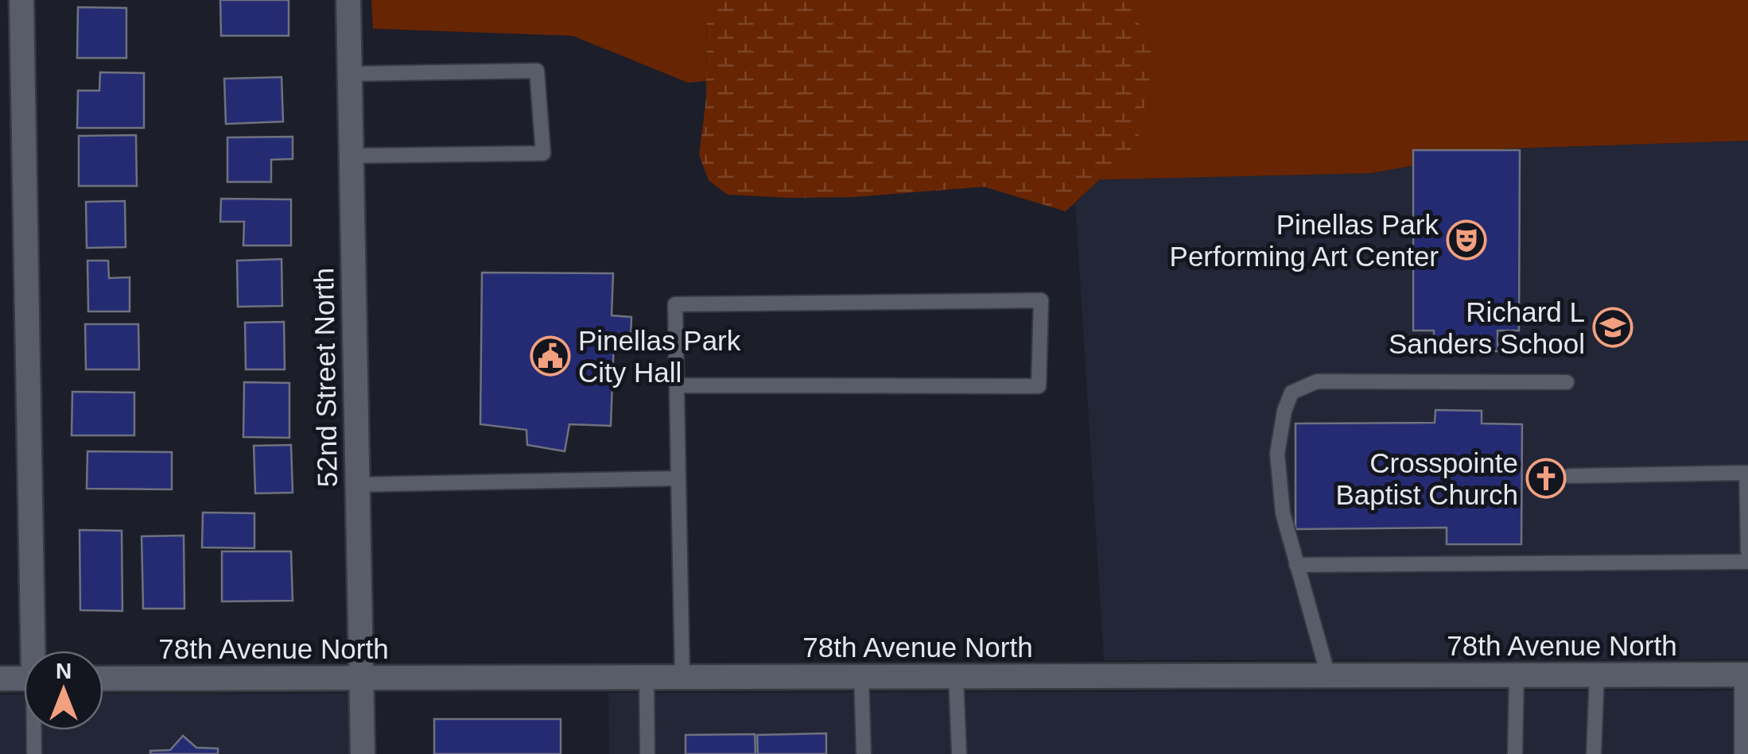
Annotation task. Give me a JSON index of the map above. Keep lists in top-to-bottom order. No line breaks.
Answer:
{"streets":{"street":["52nd Street North","78th Avenue North"]},"crossings":[["52nd Street North","78th Avenue North"]],"places":{"theatre":["Pinellas Park Performing Art Center"],"school or university":["Richard L Sanders School"],"public building":["Pinellas Park City Hall"],"church":["Crosspointe Baptist Church"]},"north":"top"}
